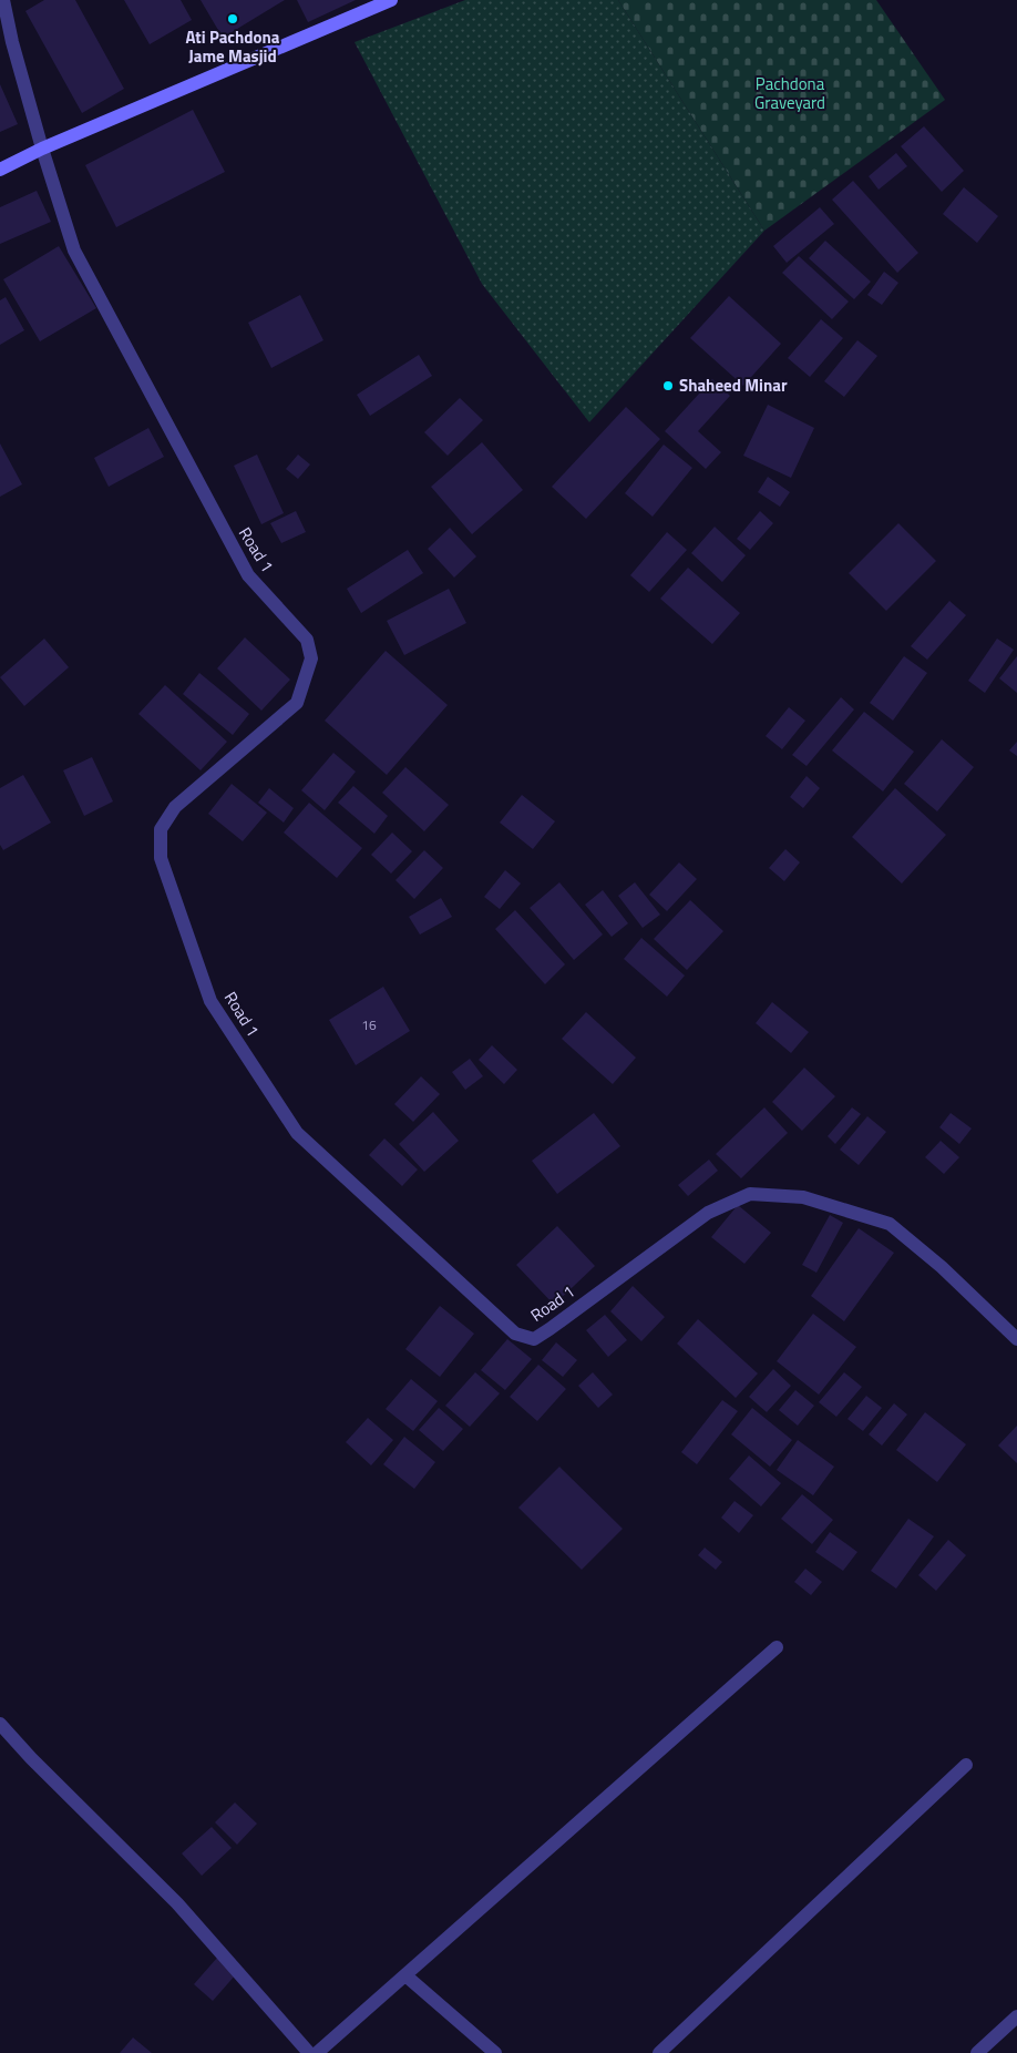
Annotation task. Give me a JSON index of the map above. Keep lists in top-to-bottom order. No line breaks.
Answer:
{"streets":{"street":["Road 1"]},"parks":["Pachdona Graveyard"],"places":["Ati Pachdona Jame Masjid","Shaheed Minar"],"house_numbers":["16"]}
